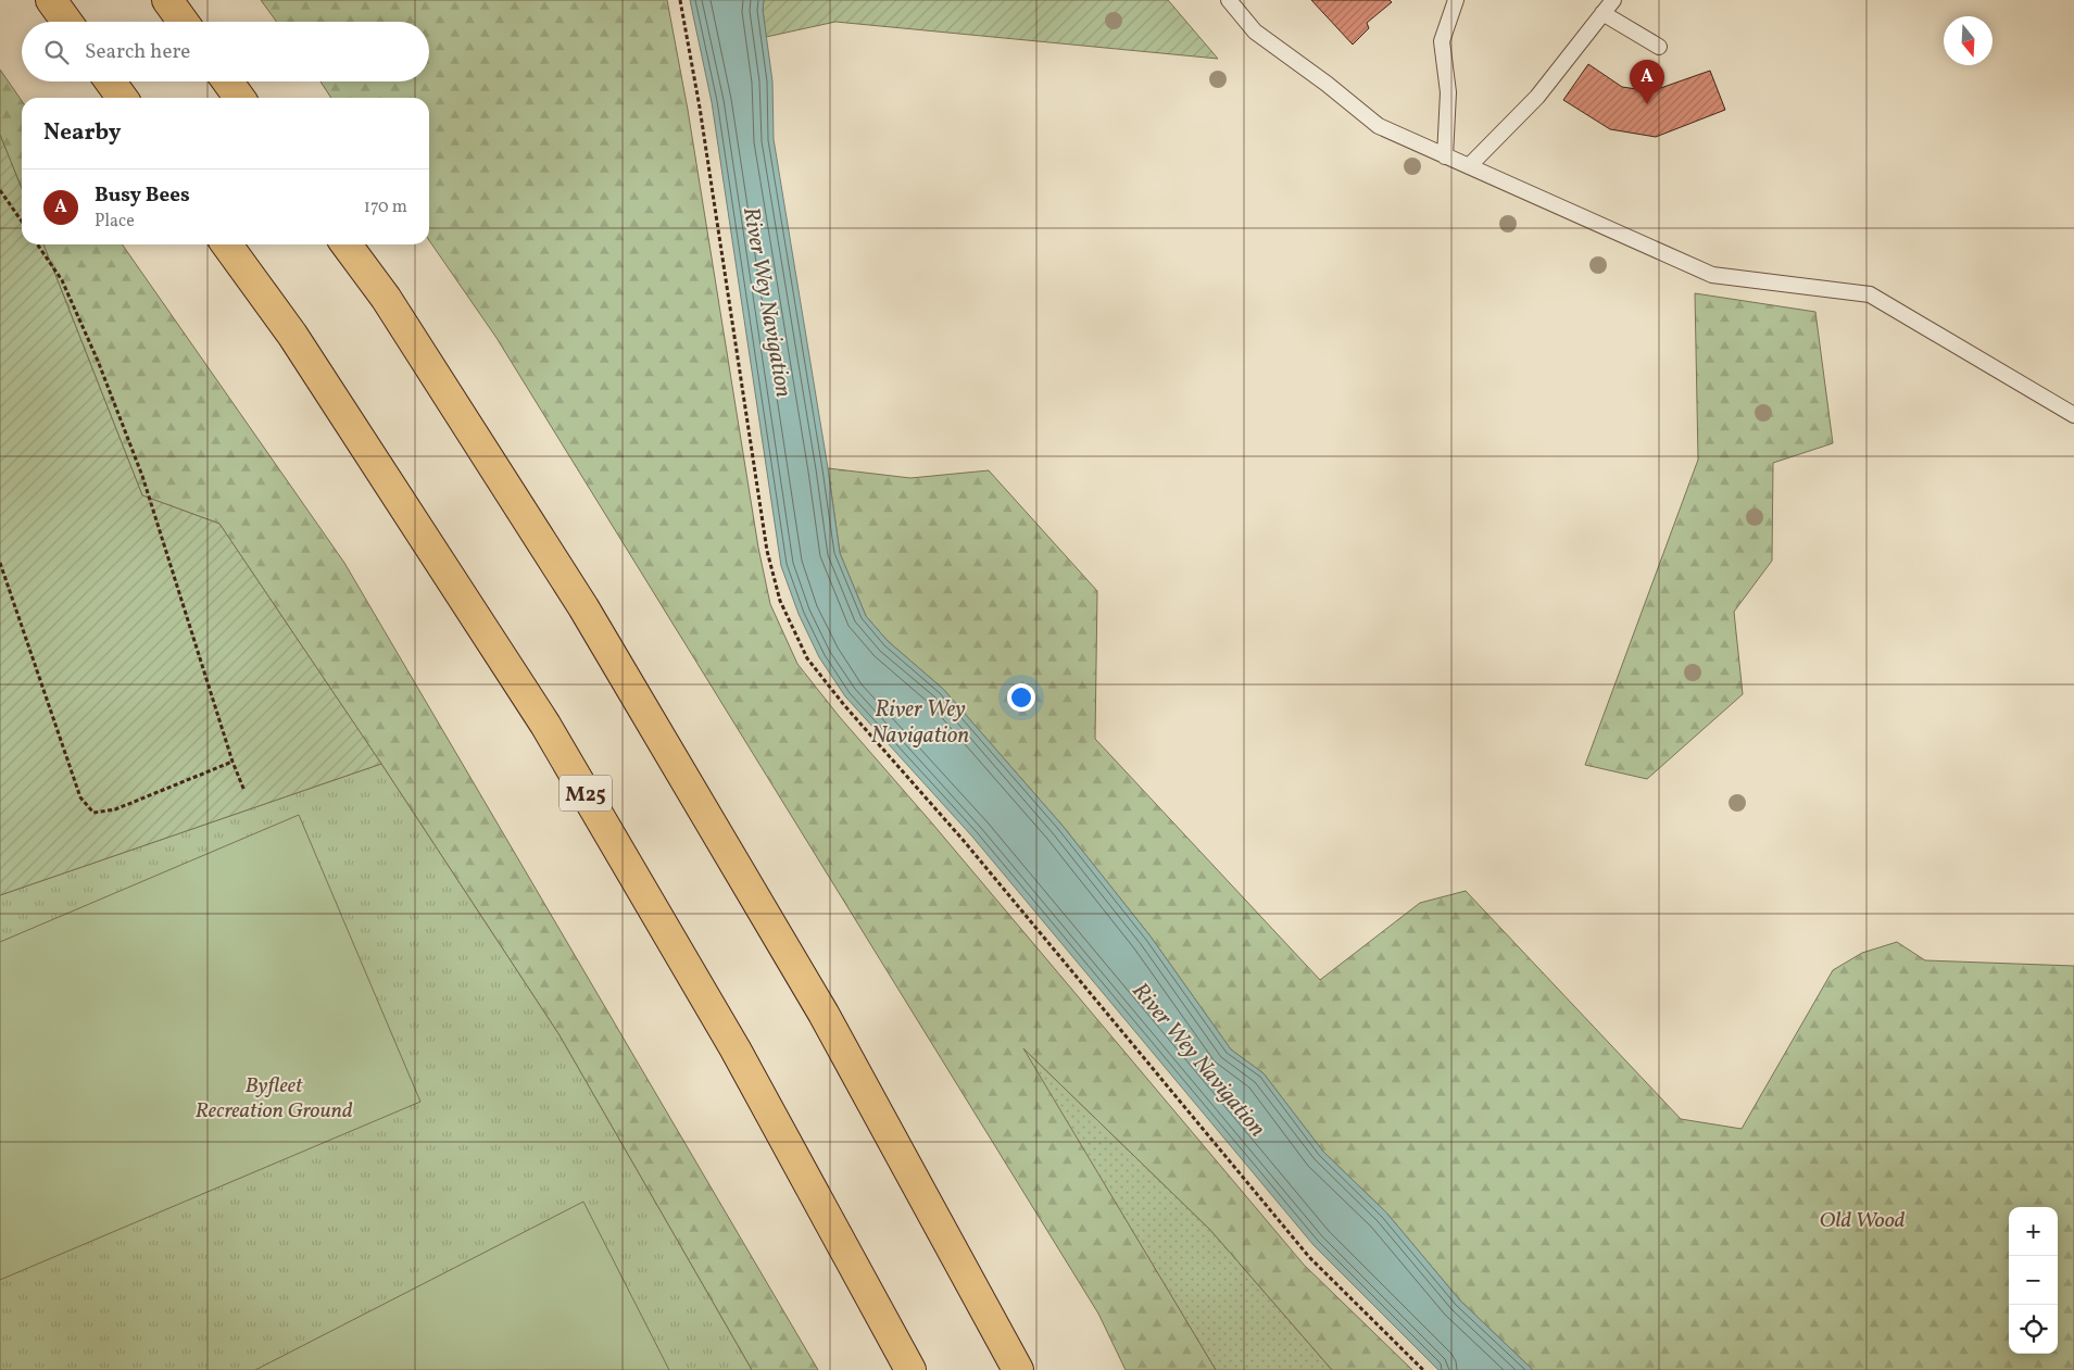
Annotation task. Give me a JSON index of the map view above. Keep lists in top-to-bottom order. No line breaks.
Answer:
{"streets":{"highway":["M25"]},"water":["River Wey Navigation"],"parks":["Byfleet Recreation Ground","Old Wood"],"north":"bottom","page":{"search":"Search here","pins":"A","heading":"Nearby","list":[{"mark":"A","name":"Busy Bees","note":"Place","value":"170 m"}],"map_buttons":["+","−"]}}
